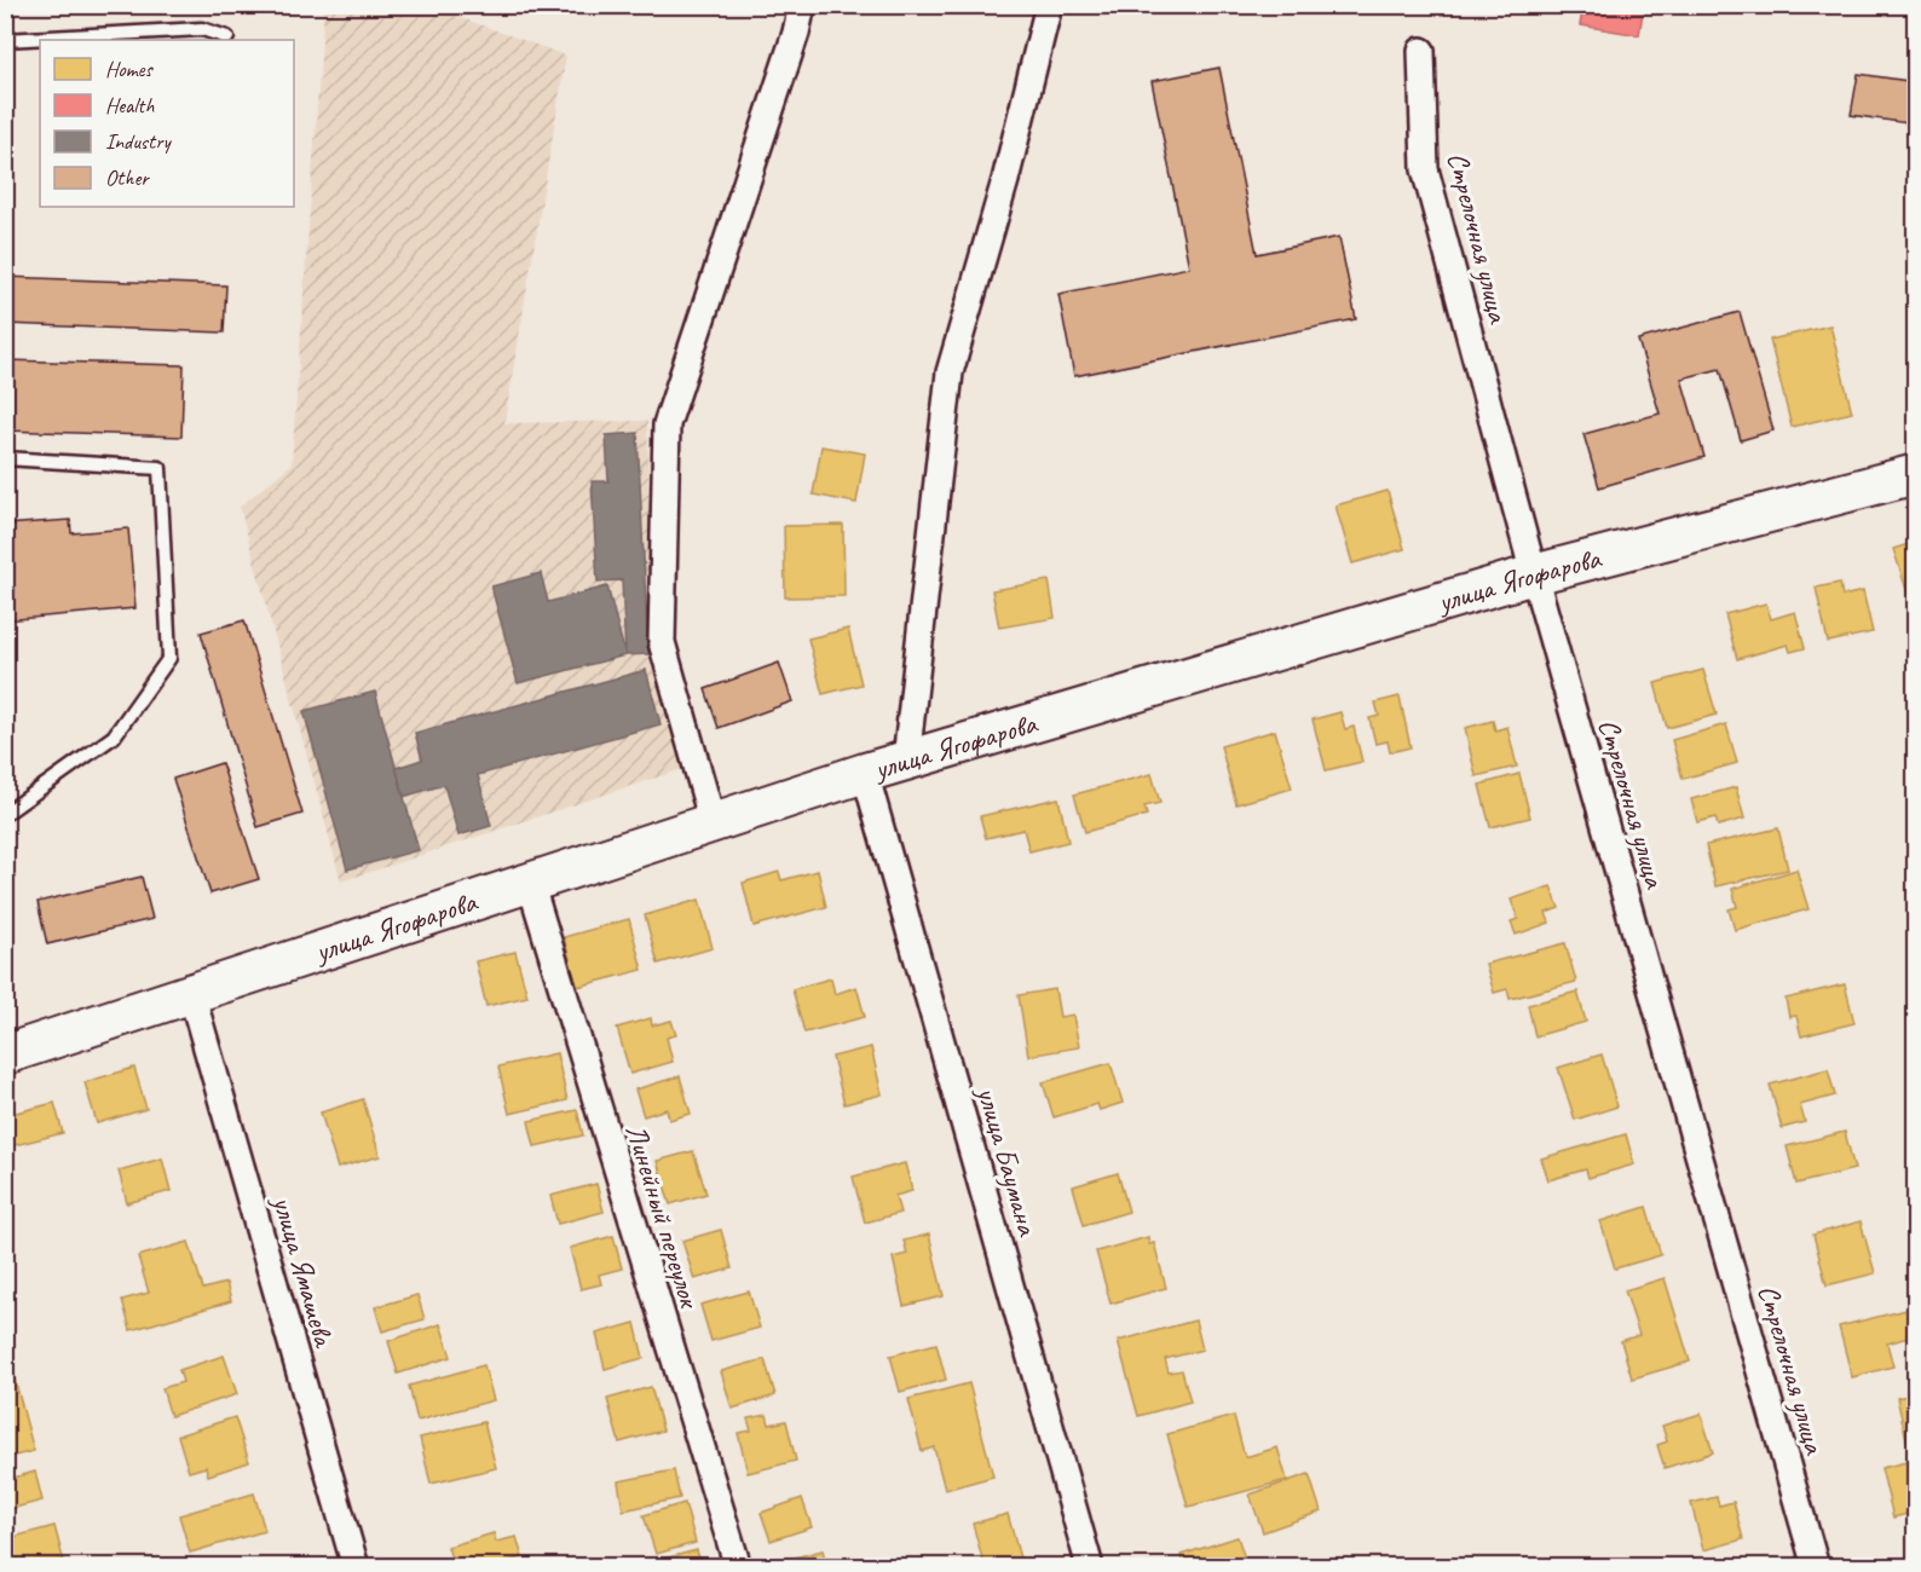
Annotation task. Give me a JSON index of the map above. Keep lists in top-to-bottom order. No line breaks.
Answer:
{"streets":{"main road":["улица Ягофарова"],"street":["Стрелочная улица","улица Баумана","Линейный переулок","улица Ямашева"]},"crossings":[["Стрелочная улица","улица Ягофарова"],["улица Ягофарова","улица Баумана"],["улица Ягофарова","Линейный переулок"],["улица Ягофарова","улица Ямашева"]],"legend":["Homes","Health","Industry","Other"]}
